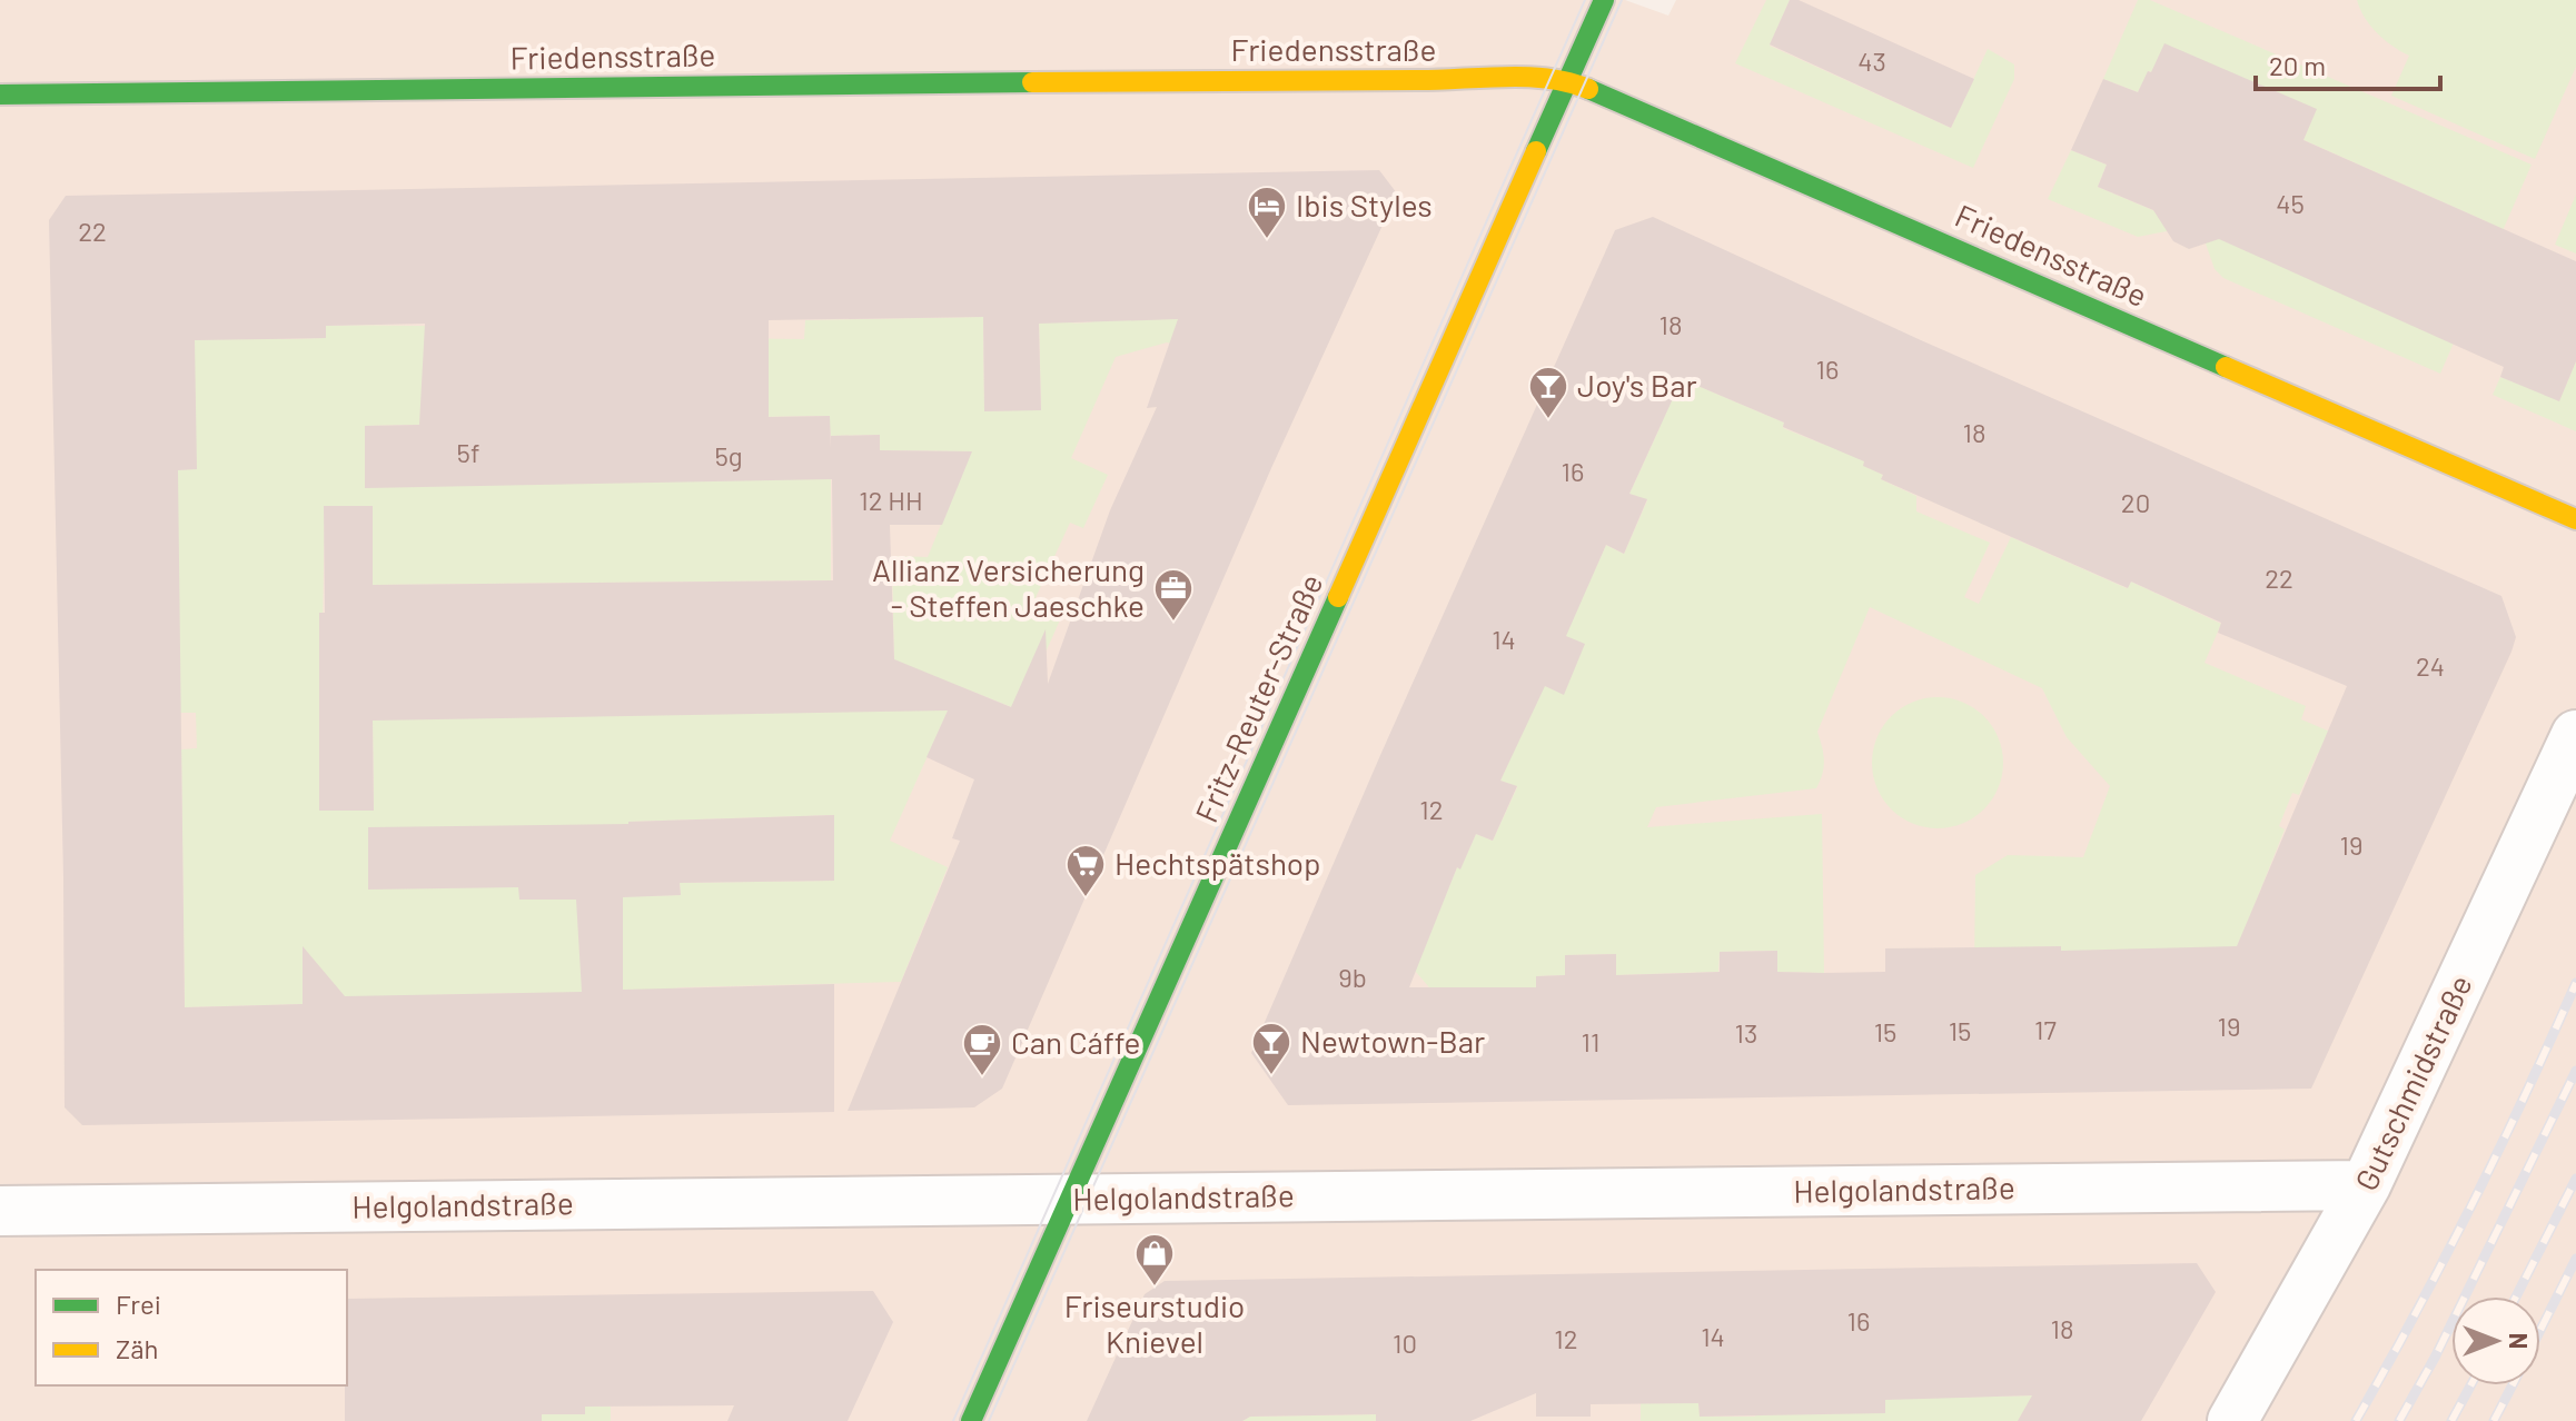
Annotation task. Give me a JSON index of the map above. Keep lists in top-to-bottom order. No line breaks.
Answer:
{"streets":{"street":["Friedensstraße","Fritz-Reuter-Straße","Gutschmidstraße","Helgolandstraße"]},"crossings":[["Friedensstraße","Fritz-Reuter-Straße"],["Fritz-Reuter-Straße","Helgolandstraße"],["Gutschmidstraße","Helgolandstraße"]],"places":{"hotel":["Ibis Styles"],"bar":["Joy's Bar","Newtown-Bar"],"office":["Allianz Versicherung - Steffen Jaeschke"],"supermarket":["Hechtspätshop"],"cafe":["Can Cáffe"],"shop":["Friseurstudio Knievel"]},"house_numbers":["43","45","22","18","16","18","5f","5g","16","12 HH","20","22","14","24","12","19","9b","19","17","15","15","13","11","16","18","14","12","10"],"legend":["Frei","Zäh"],"scale_bar":"20 m","north":"right"}
